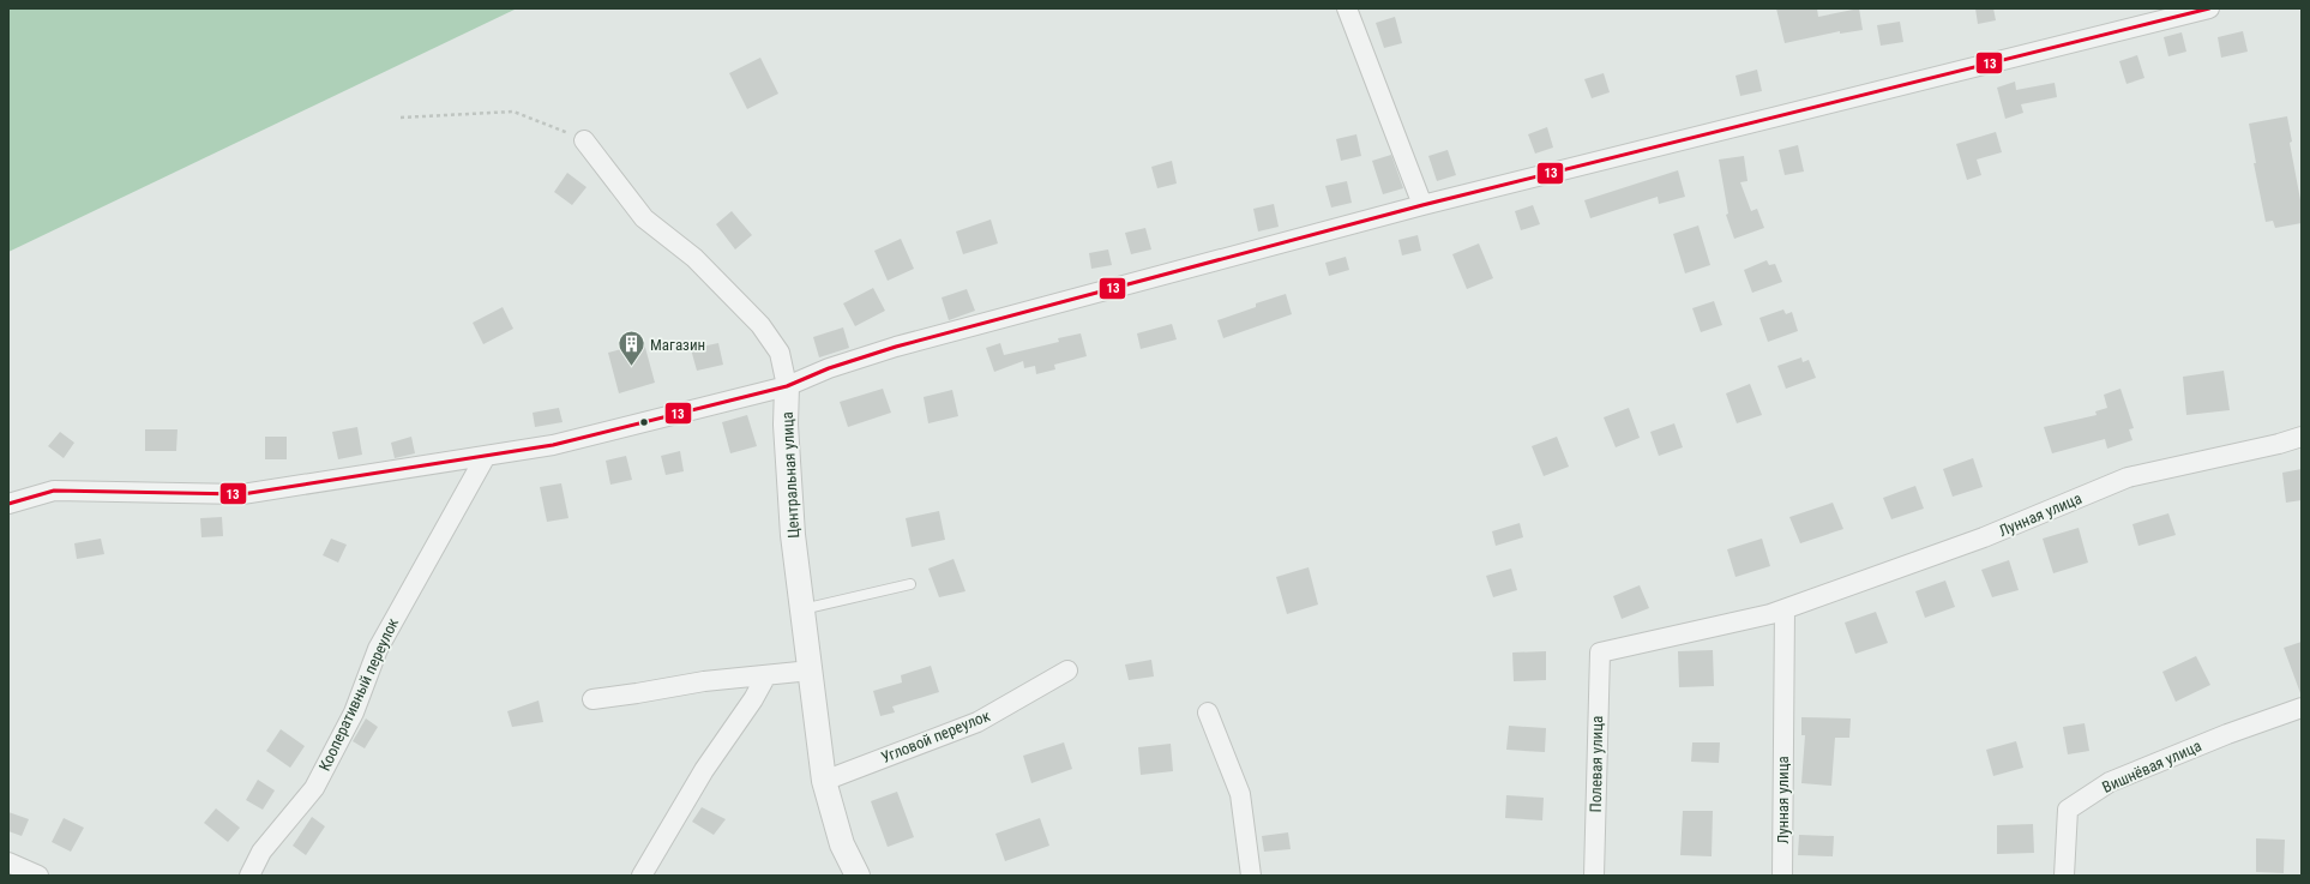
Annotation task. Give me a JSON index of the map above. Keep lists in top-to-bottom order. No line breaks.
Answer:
{"streets":{"street":["Центральная улица","Лунная улица","Кооперативный переулок","Угловой переулок","Полевая улица","Вишнёвая улица"]},"crossings":[["Центральная улица","Угловой переулок"],["Лунная улица","Полевая улица"]],"places":{"building":["Магазин"]},"lines":["transit line 13"]}
